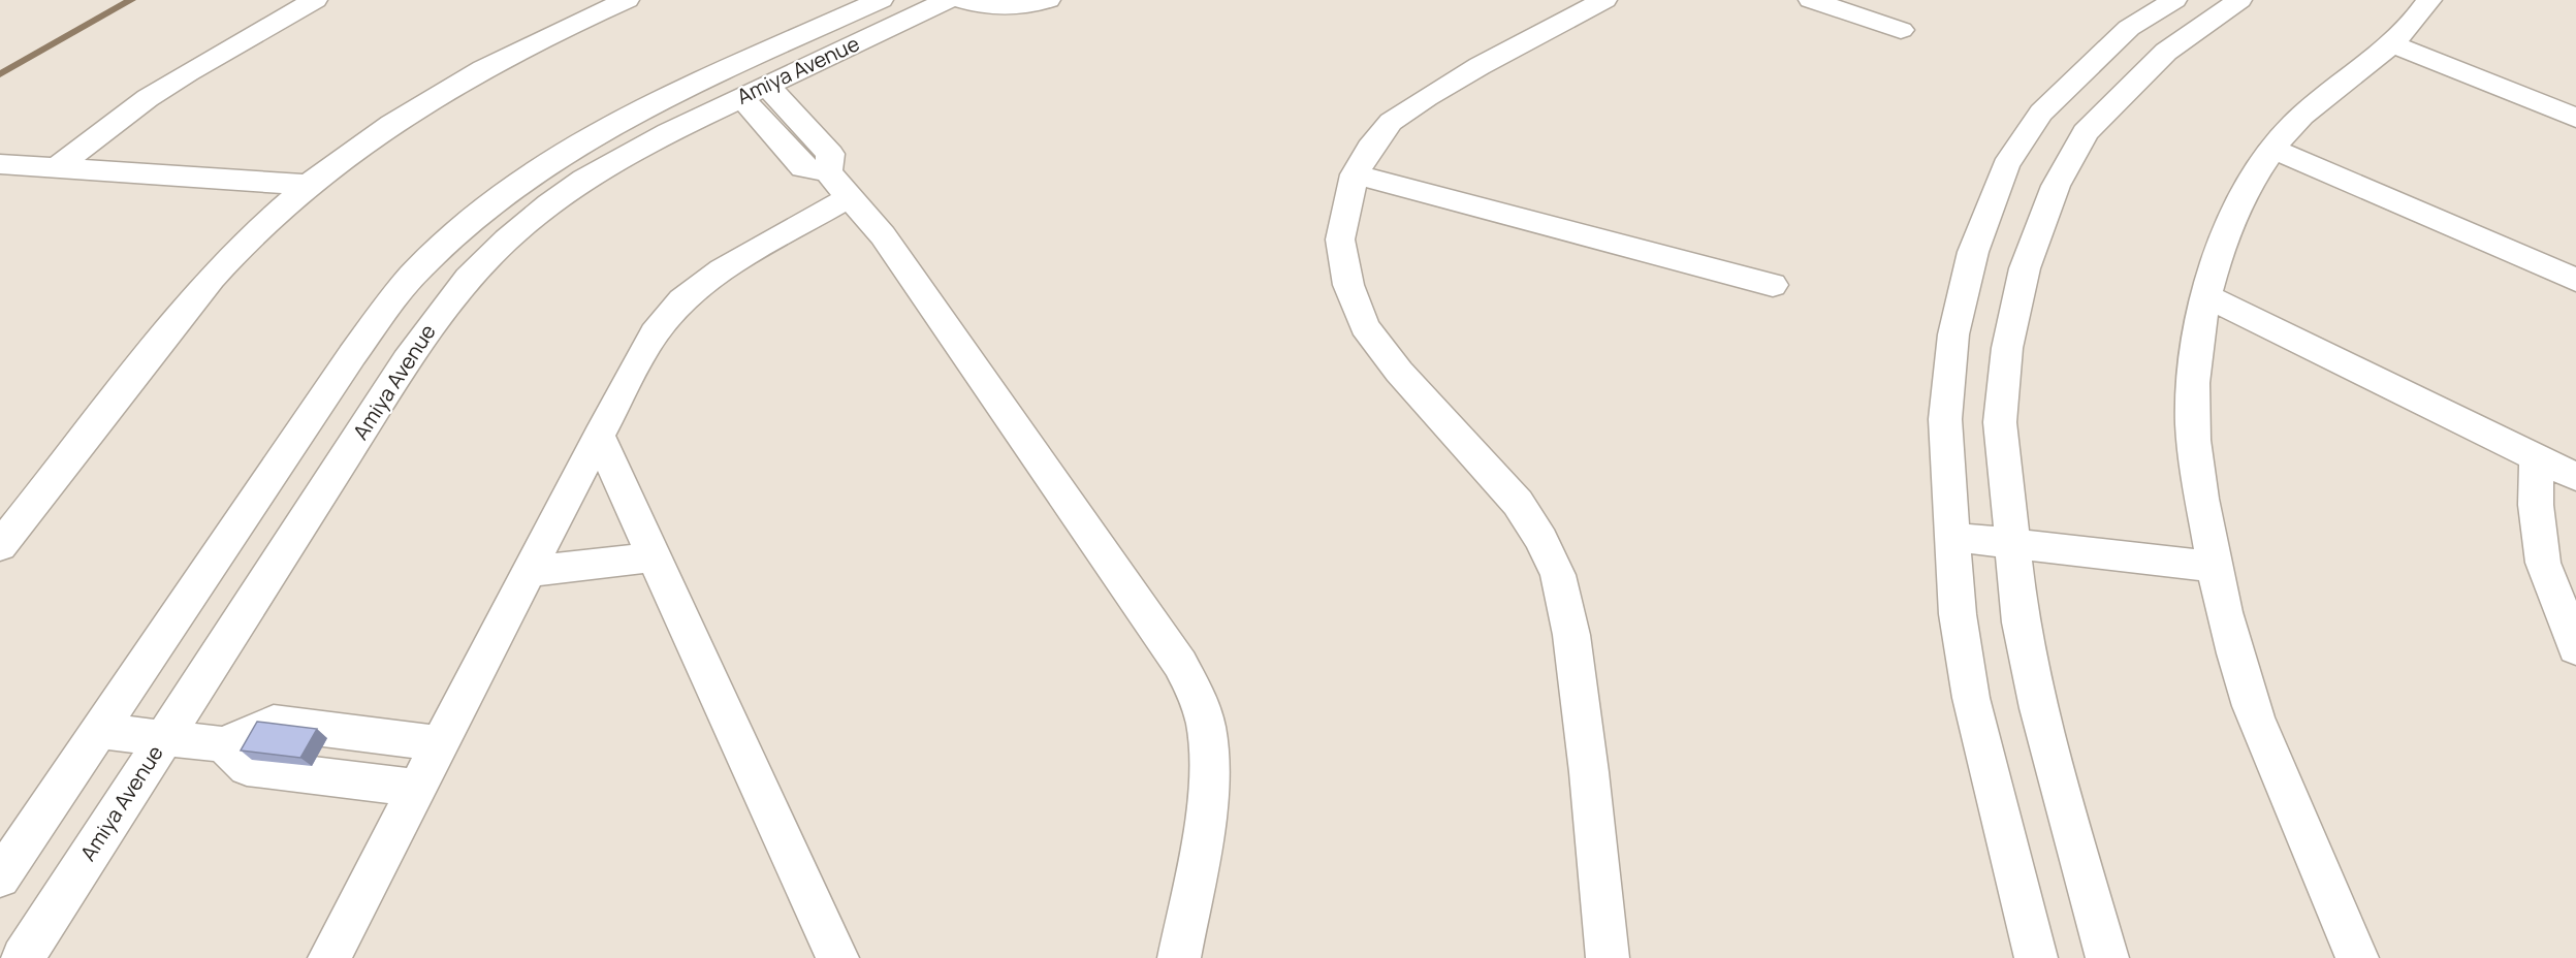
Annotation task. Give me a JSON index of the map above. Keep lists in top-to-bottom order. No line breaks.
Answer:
{"streets":{"street":["Amiya Avenue"]}}
